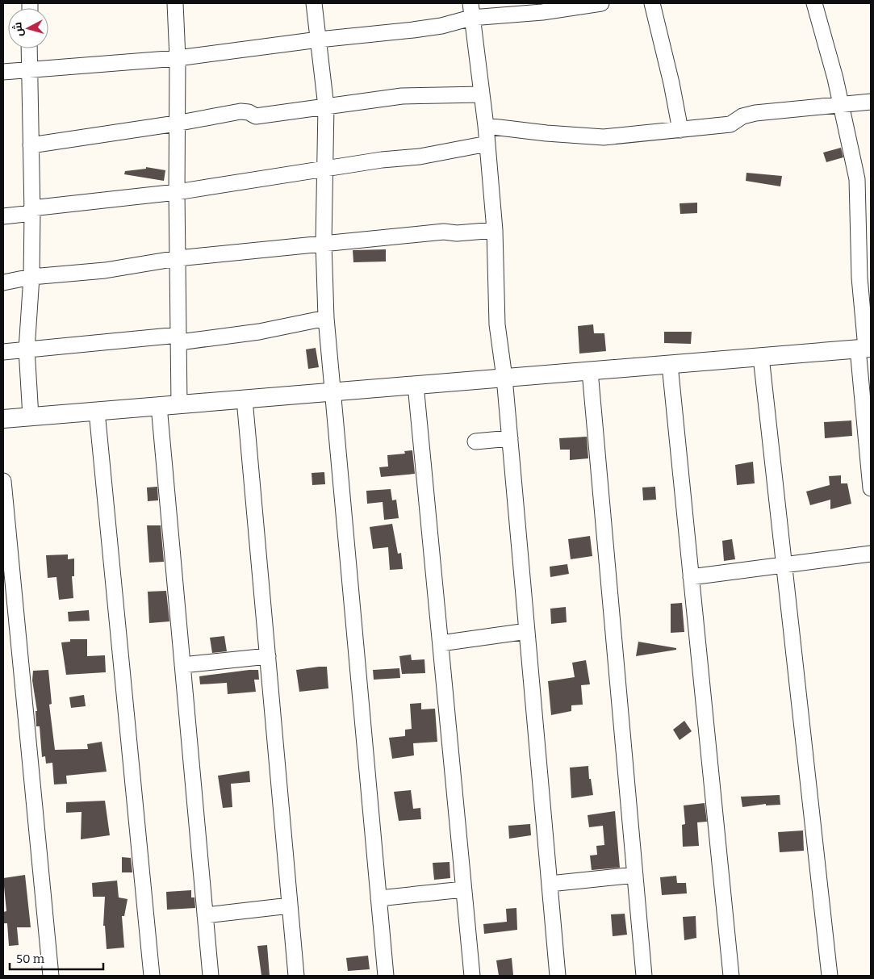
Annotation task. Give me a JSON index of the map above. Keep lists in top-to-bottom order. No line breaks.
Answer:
{"scale_bar":"50 m","north":"left"}
